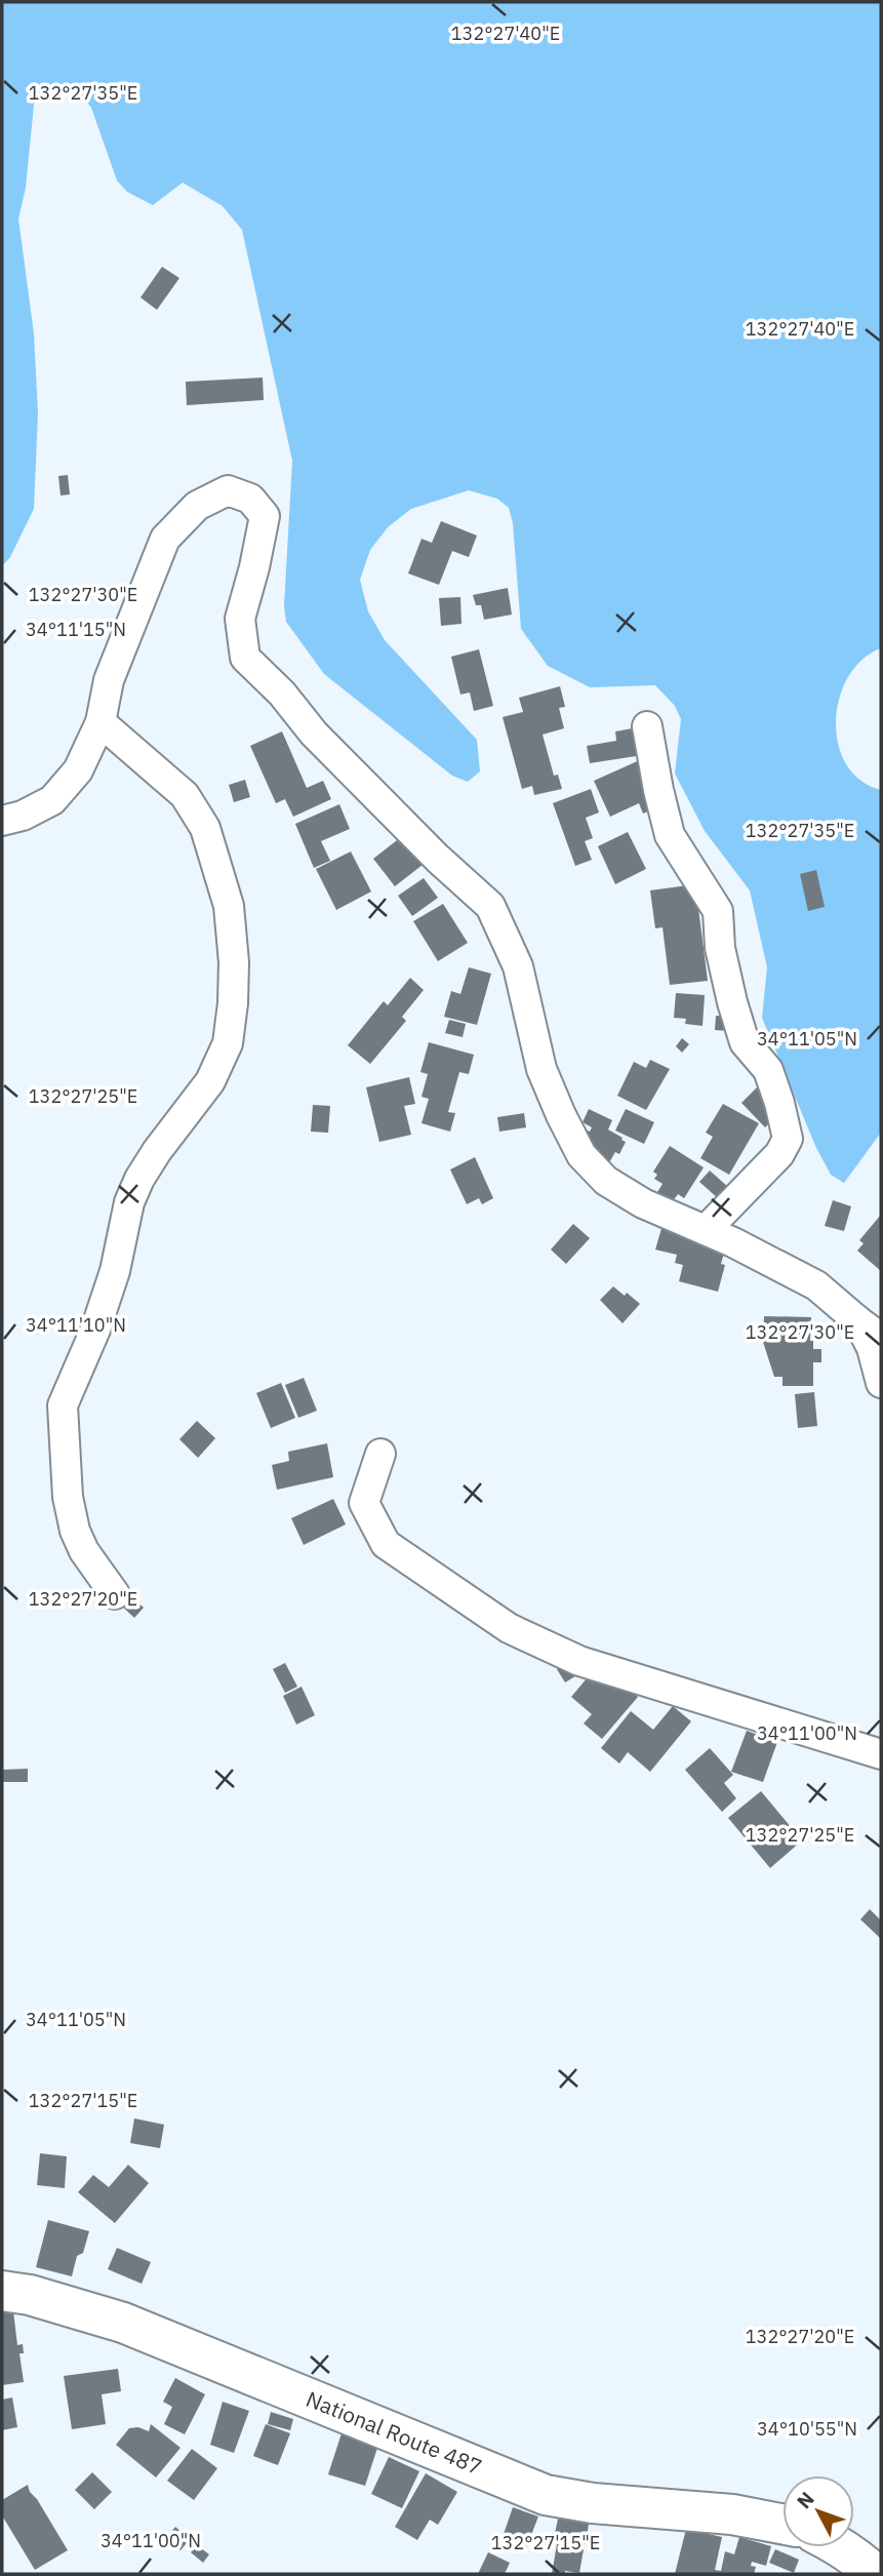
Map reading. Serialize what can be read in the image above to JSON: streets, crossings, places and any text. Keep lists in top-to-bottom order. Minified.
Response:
{"streets":{"highway":["National Route 487"]},"north":"top left","coordinates":["132°27'40\"E","132°27'35\"E","132°27'30\"E","34°11'15\"N","34°11'05\"N","132°27'25\"E","34°11'10\"N","132°27'20\"E","34°11'00\"N","132°27'15\"E","34°10'55\"N"]}
